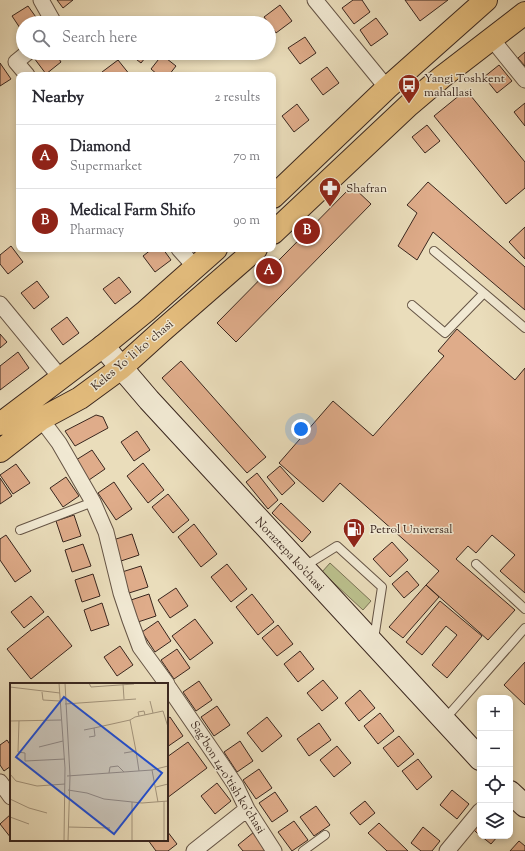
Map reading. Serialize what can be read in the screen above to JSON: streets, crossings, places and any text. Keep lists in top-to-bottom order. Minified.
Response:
{"streets":{"main road":["Keles Yoʻli koʻchasi","Noraztepa ko'chasi"],"street":["Sag'bon 14-o'tish ko'chasi"]},"crossings":[["Keles Yoʻli koʻchasi","Noraztepa ko'chasi"],["Keles Yoʻli koʻchasi","Sag'bon 14-o'tish ko'chasi"]],"places":{"bus stop":["Yangi Toshkent mahallasi"],"pharmacy":["Shafran"],"fuel station":["Petrol Universal"]},"page":{"search":"Search here","heading":["Nearby","2 results"],"list":[{"mark":"A","name":"Diamond","note":"Supermarket","value":"70 m"},{"mark":"B","name":"Medical Farm Shifo","note":"Pharmacy","value":"90 m"}],"pins":["B","A"],"map_buttons":["+","−"]}}
